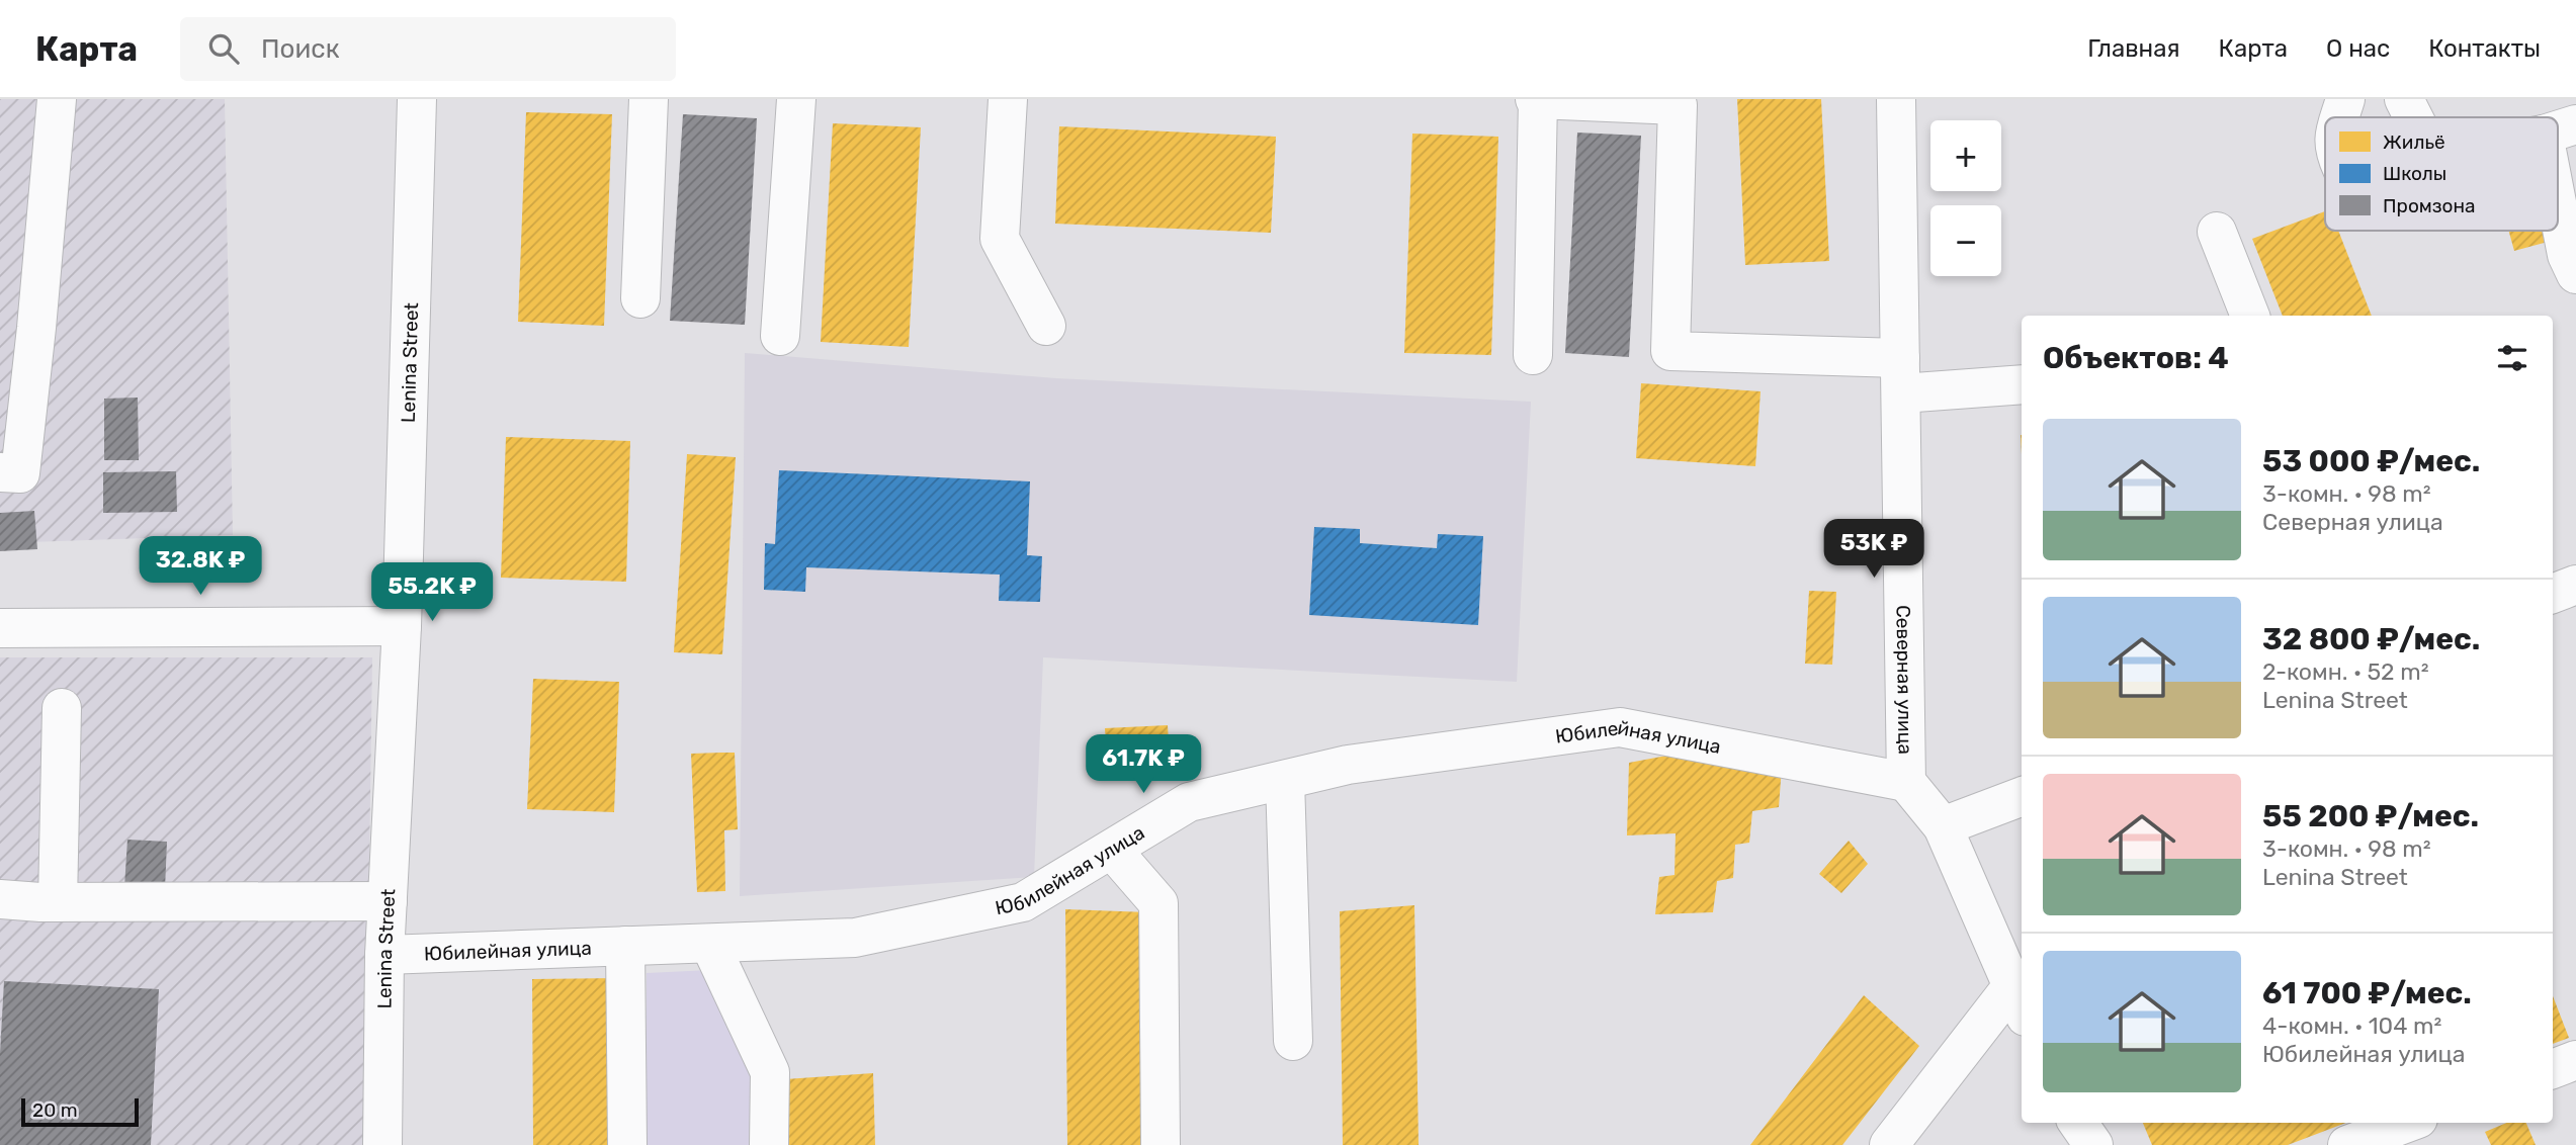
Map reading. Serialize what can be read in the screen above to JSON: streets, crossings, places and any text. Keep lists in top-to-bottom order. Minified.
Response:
{"streets":{"street":["Lenina Street","Северная улица","Юбилейная улица"]},"crossings":[["Lenina Street","Юбилейная улица"],["Северная улица","Юбилейная улица"]],"legend":["Жильё","Школы","Промзона"],"scale_bar":"20 m","page":{"header":"Карта","search":"Поиск","nav":["Главная","Карта","О нас","Контакты"],"map_buttons":["+","−"],"heading":"Объектов: 4","list":[{"name":"53 000 ₽/мес.","note":"3-комн. · 98 m² · Северная улица"},{"name":"32 800 ₽/мес.","note":"2-комн. · 52 m² · Lenina Street"},{"name":"55 200 ₽/мес.","note":"3-комн. · 98 m² · Lenina Street"},{"name":"61 700 ₽/мес.","note":"4-комн. · 104 m² · Юбилейная улица"}],"price":["53K ₽","32.8K ₽","55.2K ₽","61.7K ₽"],"scale":"20 m"}}
